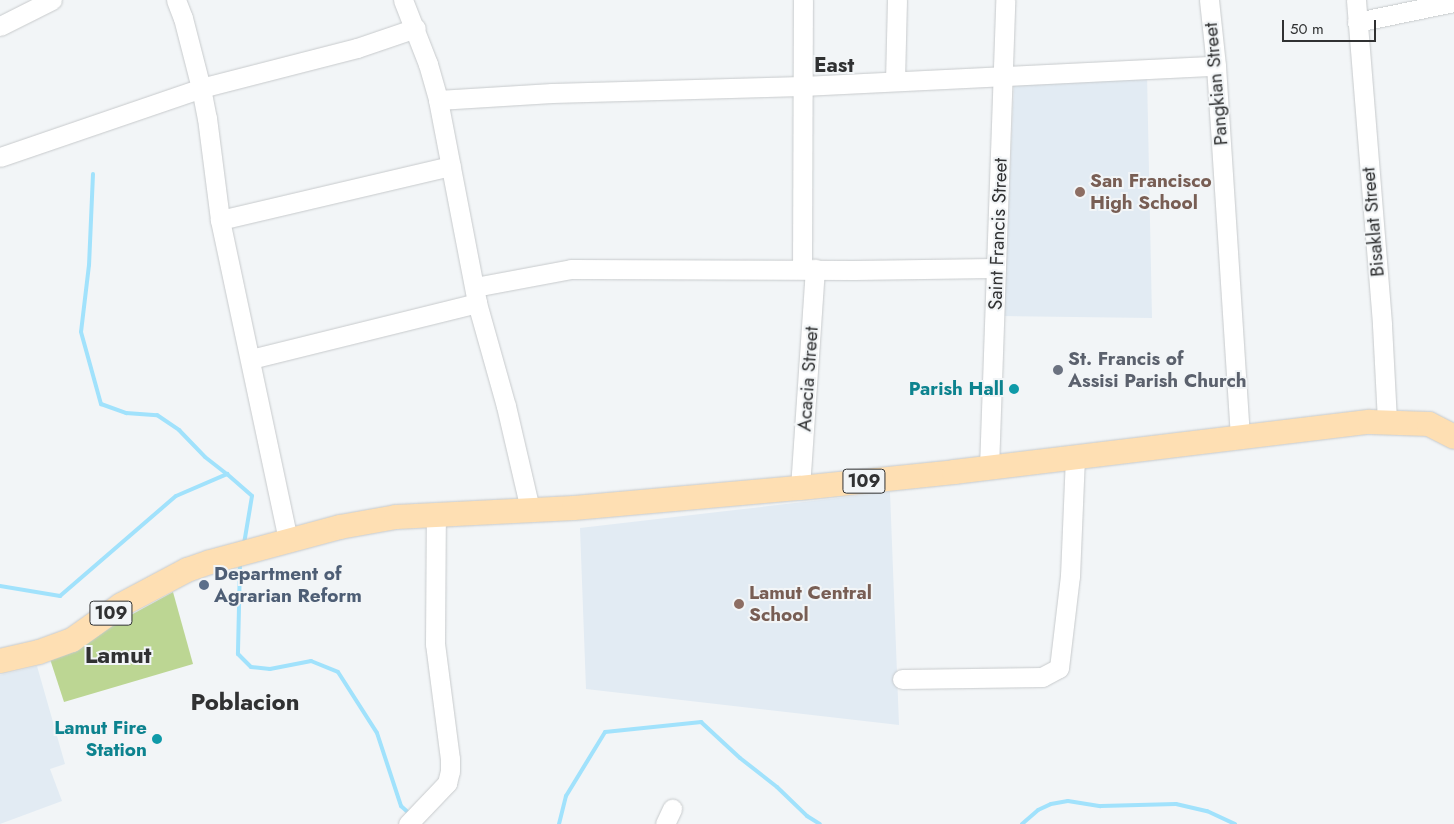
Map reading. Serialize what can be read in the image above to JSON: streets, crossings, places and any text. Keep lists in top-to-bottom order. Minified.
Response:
{"streets":{"main road":["109"],"street":["Pangkian Street","Bisaklat Street","Saint Francis Street","Acacia Street"]},"crossings":[["Pangkian Street","109"],["Bisaklat Street","109"],["Saint Francis Street","109"],["Acacia Street","109"]],"districts":["East","Lamut","Poblacion"],"places":["San Francisco High School","St. Francis of Assisi Parish Church","Parish Hall","Department of Agrarian Reform","Lamut Central School","Lamut Fire Station"],"scale_bar":"50 m"}
